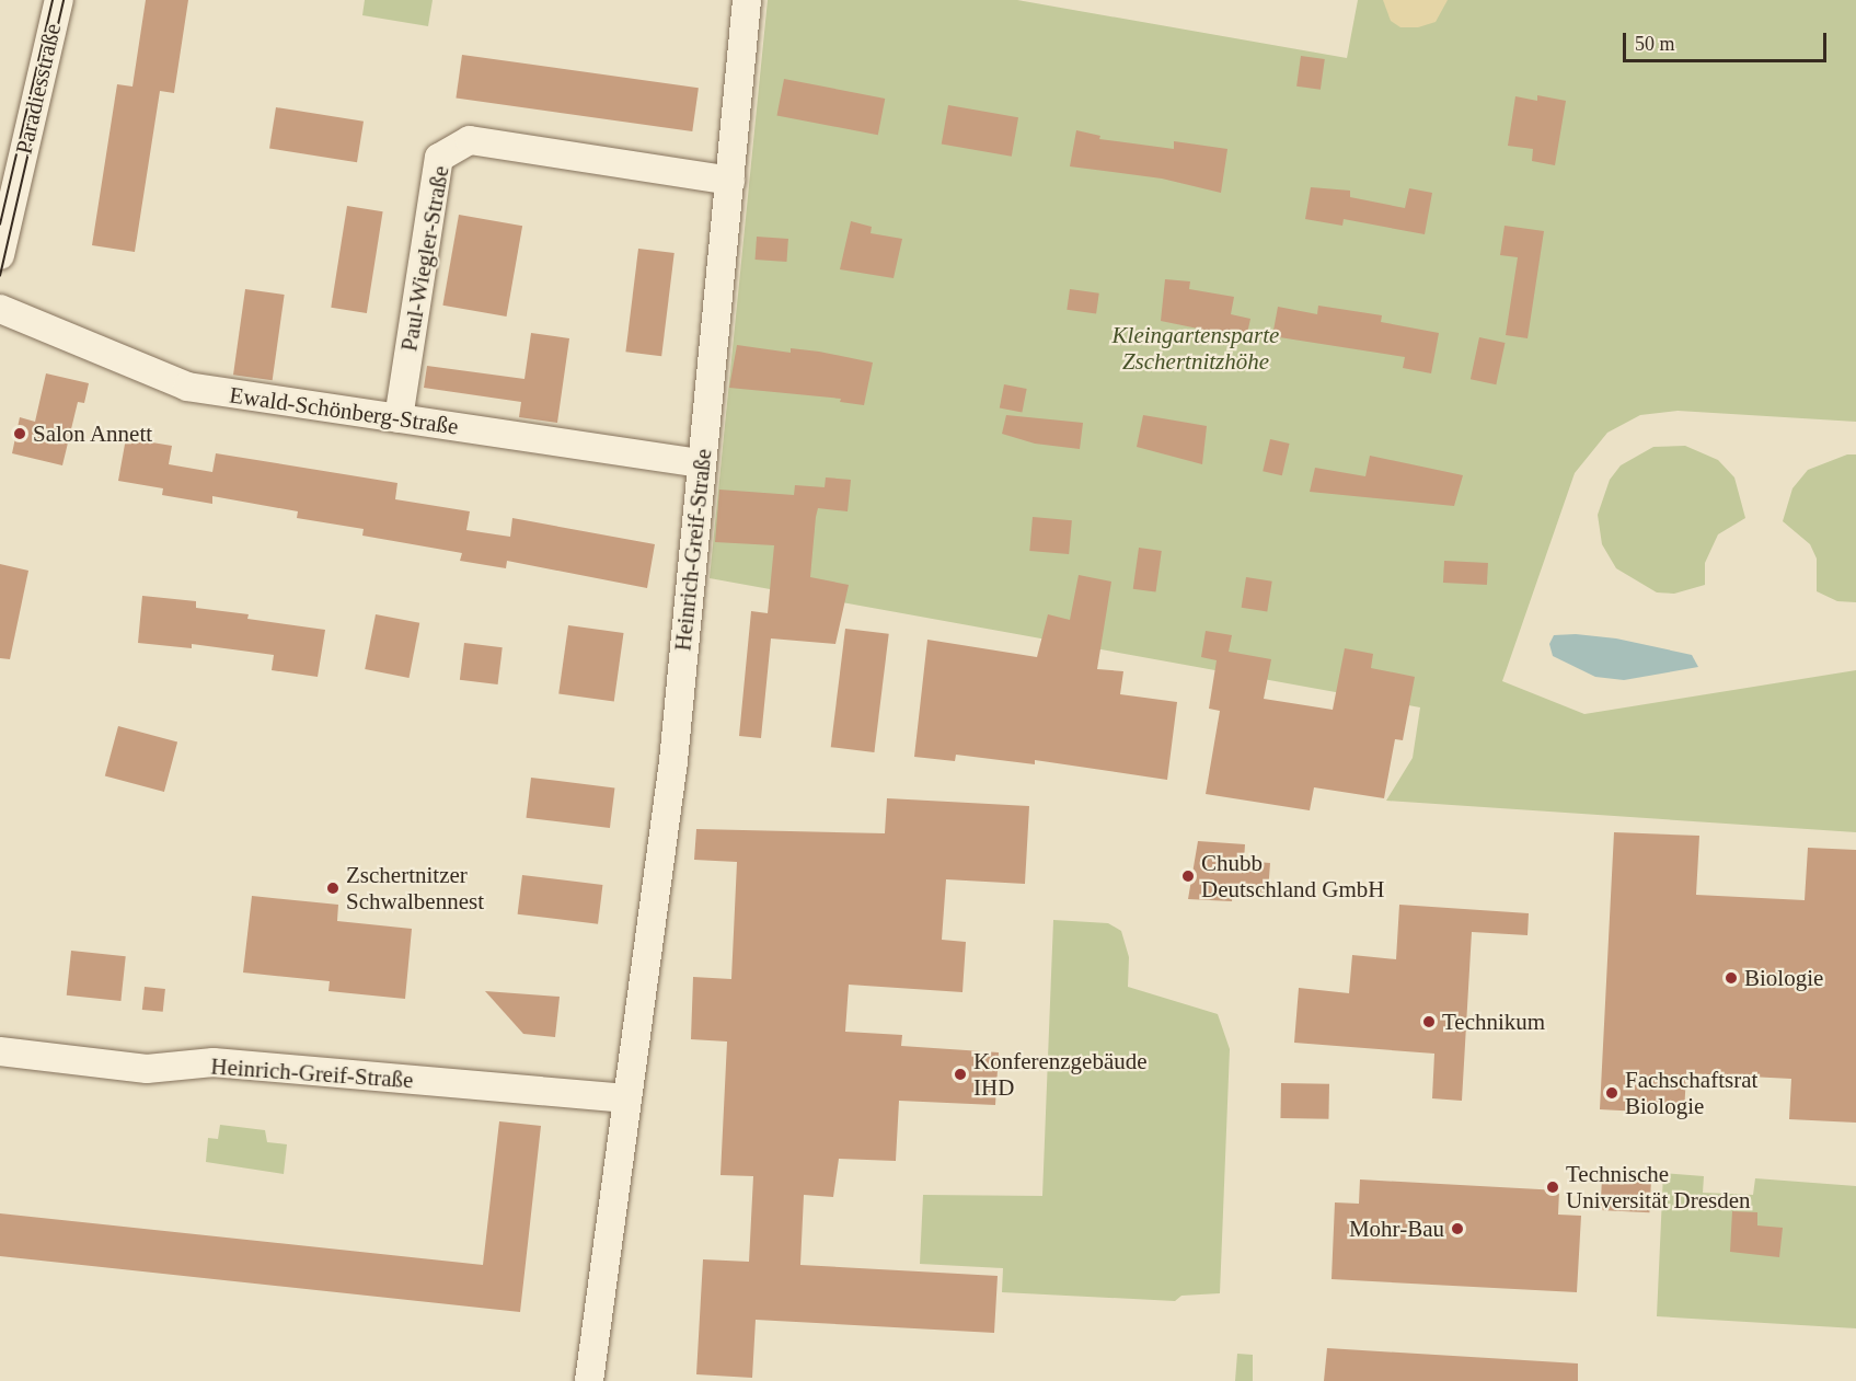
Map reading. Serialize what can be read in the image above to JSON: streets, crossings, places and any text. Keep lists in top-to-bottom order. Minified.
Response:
{"streets":{"street":["Paradiesstraße","Paul-Wiegler-Straße","Ewald-Schönberg-Straße","Heinrich-Greif-Straße"]},"crossings":[["Paul-Wiegler-Straße","Ewald-Schönberg-Straße"],["Paul-Wiegler-Straße","Heinrich-Greif-Straße"],["Ewald-Schönberg-Straße","Heinrich-Greif-Straße"]],"parks":["Kleingartensparte Zschertnitzhöhe"],"places":["Salon Annett","Chubb Deutschland GmbH","Zschertnitzer Schwalbennest","Biologie","Technikum","Konferenzgebäude IHD","Fachschaftsrat Biologie","Technische Universität Dresden","Mohr-Bau"],"scale_bar":"50 m"}
